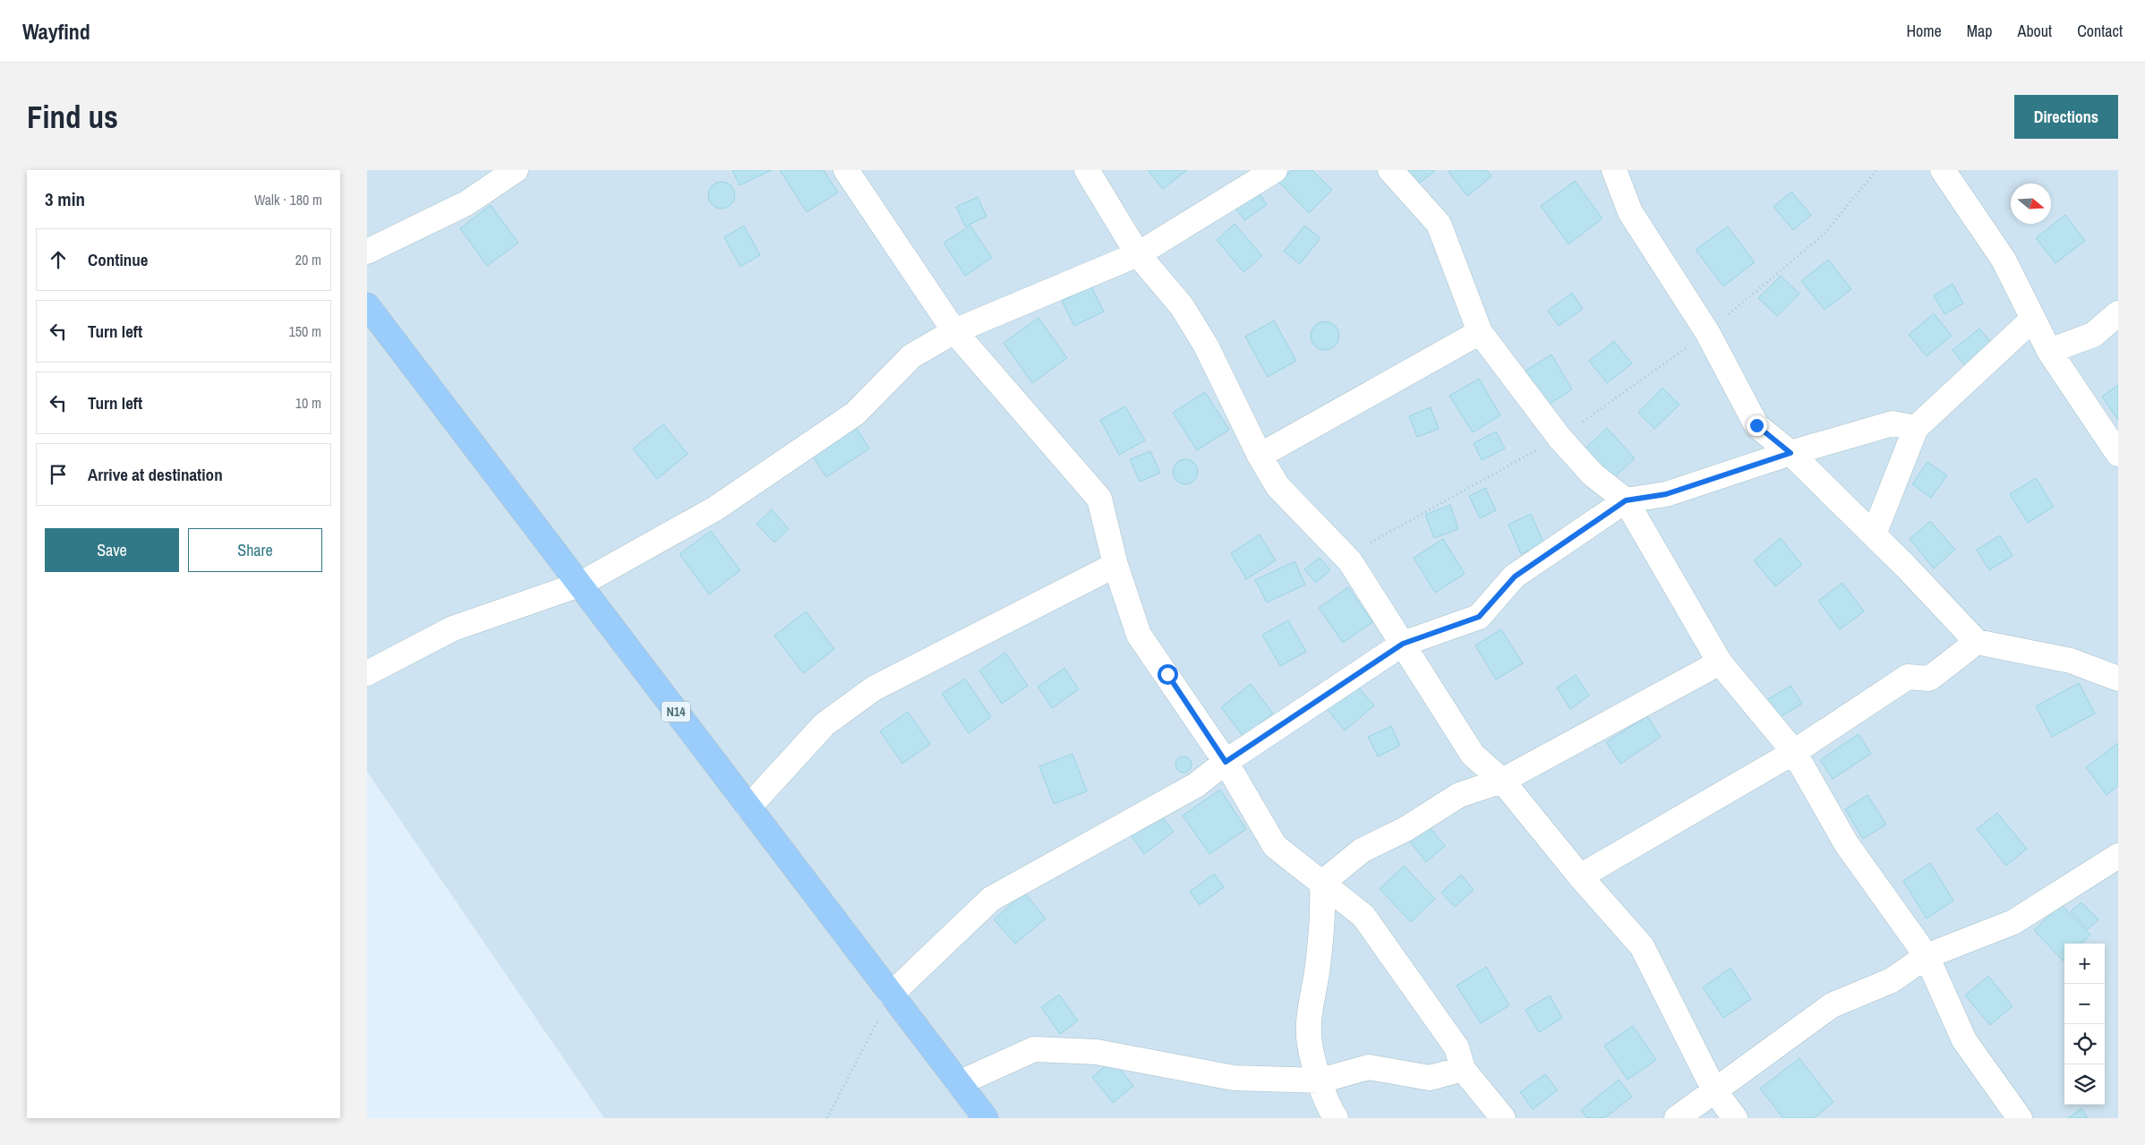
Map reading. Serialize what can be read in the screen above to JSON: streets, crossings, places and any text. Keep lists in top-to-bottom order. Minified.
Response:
{"streets":{"main road":["N14"]},"north":"right","page":{"header":"Wayfind","nav":["Home","Map","About","Contact"],"buttons":["Directions",["Save","Share"]],"title":"Find us","heading":["3 min","Walk · 180 m"],"list":[["Continue","20 m"],["Turn left","150 m"],["Turn left","10 m"],"Arrive at destination"],"map_buttons":["+","−"]}}
